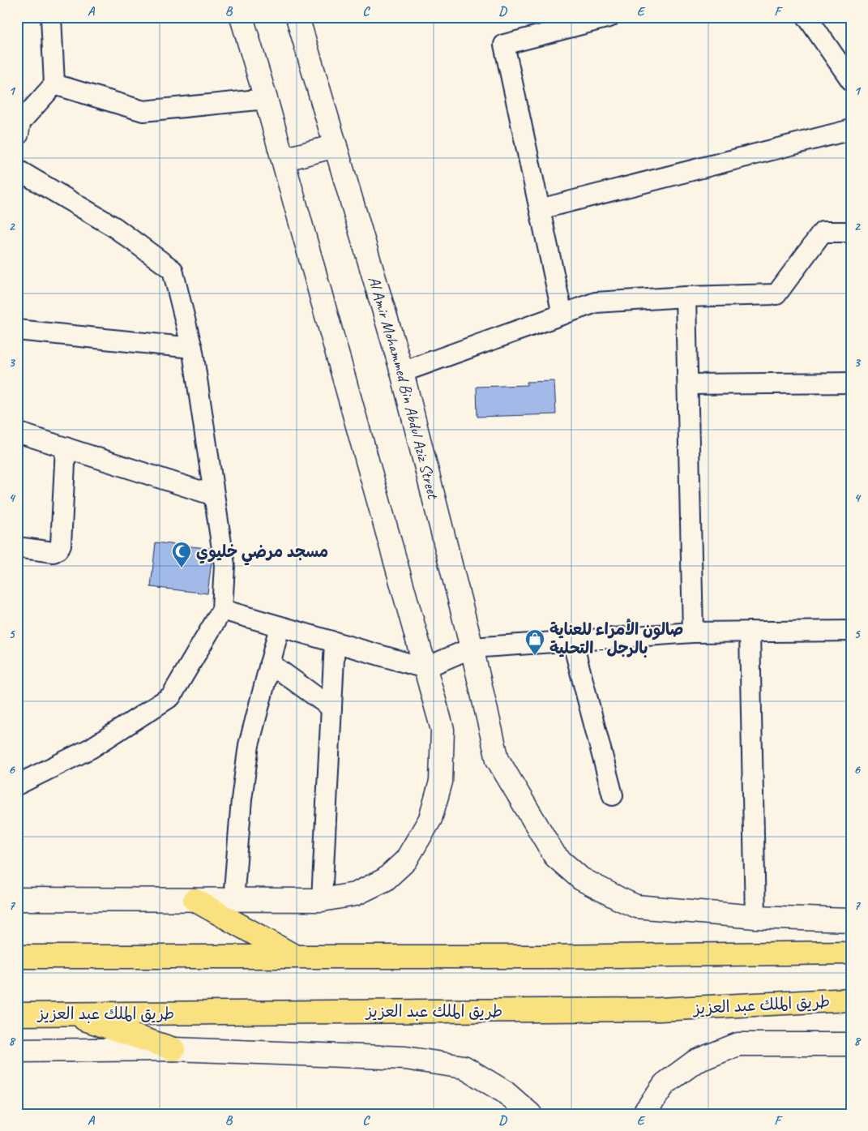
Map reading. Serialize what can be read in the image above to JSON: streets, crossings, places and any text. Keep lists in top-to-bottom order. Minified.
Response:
{"streets":{"main road":["طريق الملك عبد العزيز"],"street":["Al Amir Mohammed Bin Abdul Aziz Street"]},"places":{"mosque":["مسجد مرضي خليوي"],"shop":["صالون الأمراء للعناية بالرجل - التحلية"]},"grid":{"columns":["A","B","C","D","E","F"],"rows":["1","2","3","4","5","6","7","8"]}}
